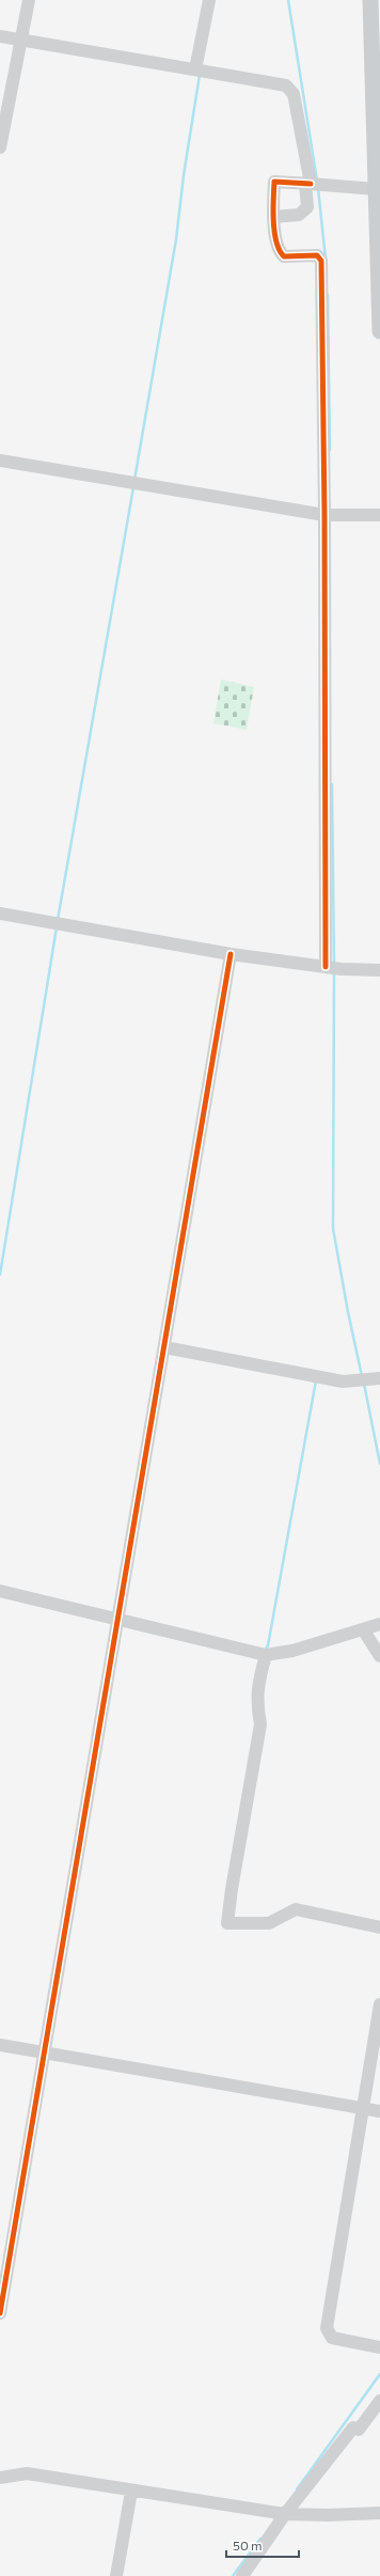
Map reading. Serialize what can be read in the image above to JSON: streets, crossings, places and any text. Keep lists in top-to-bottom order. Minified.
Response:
{"scale_bar":"50 m"}
